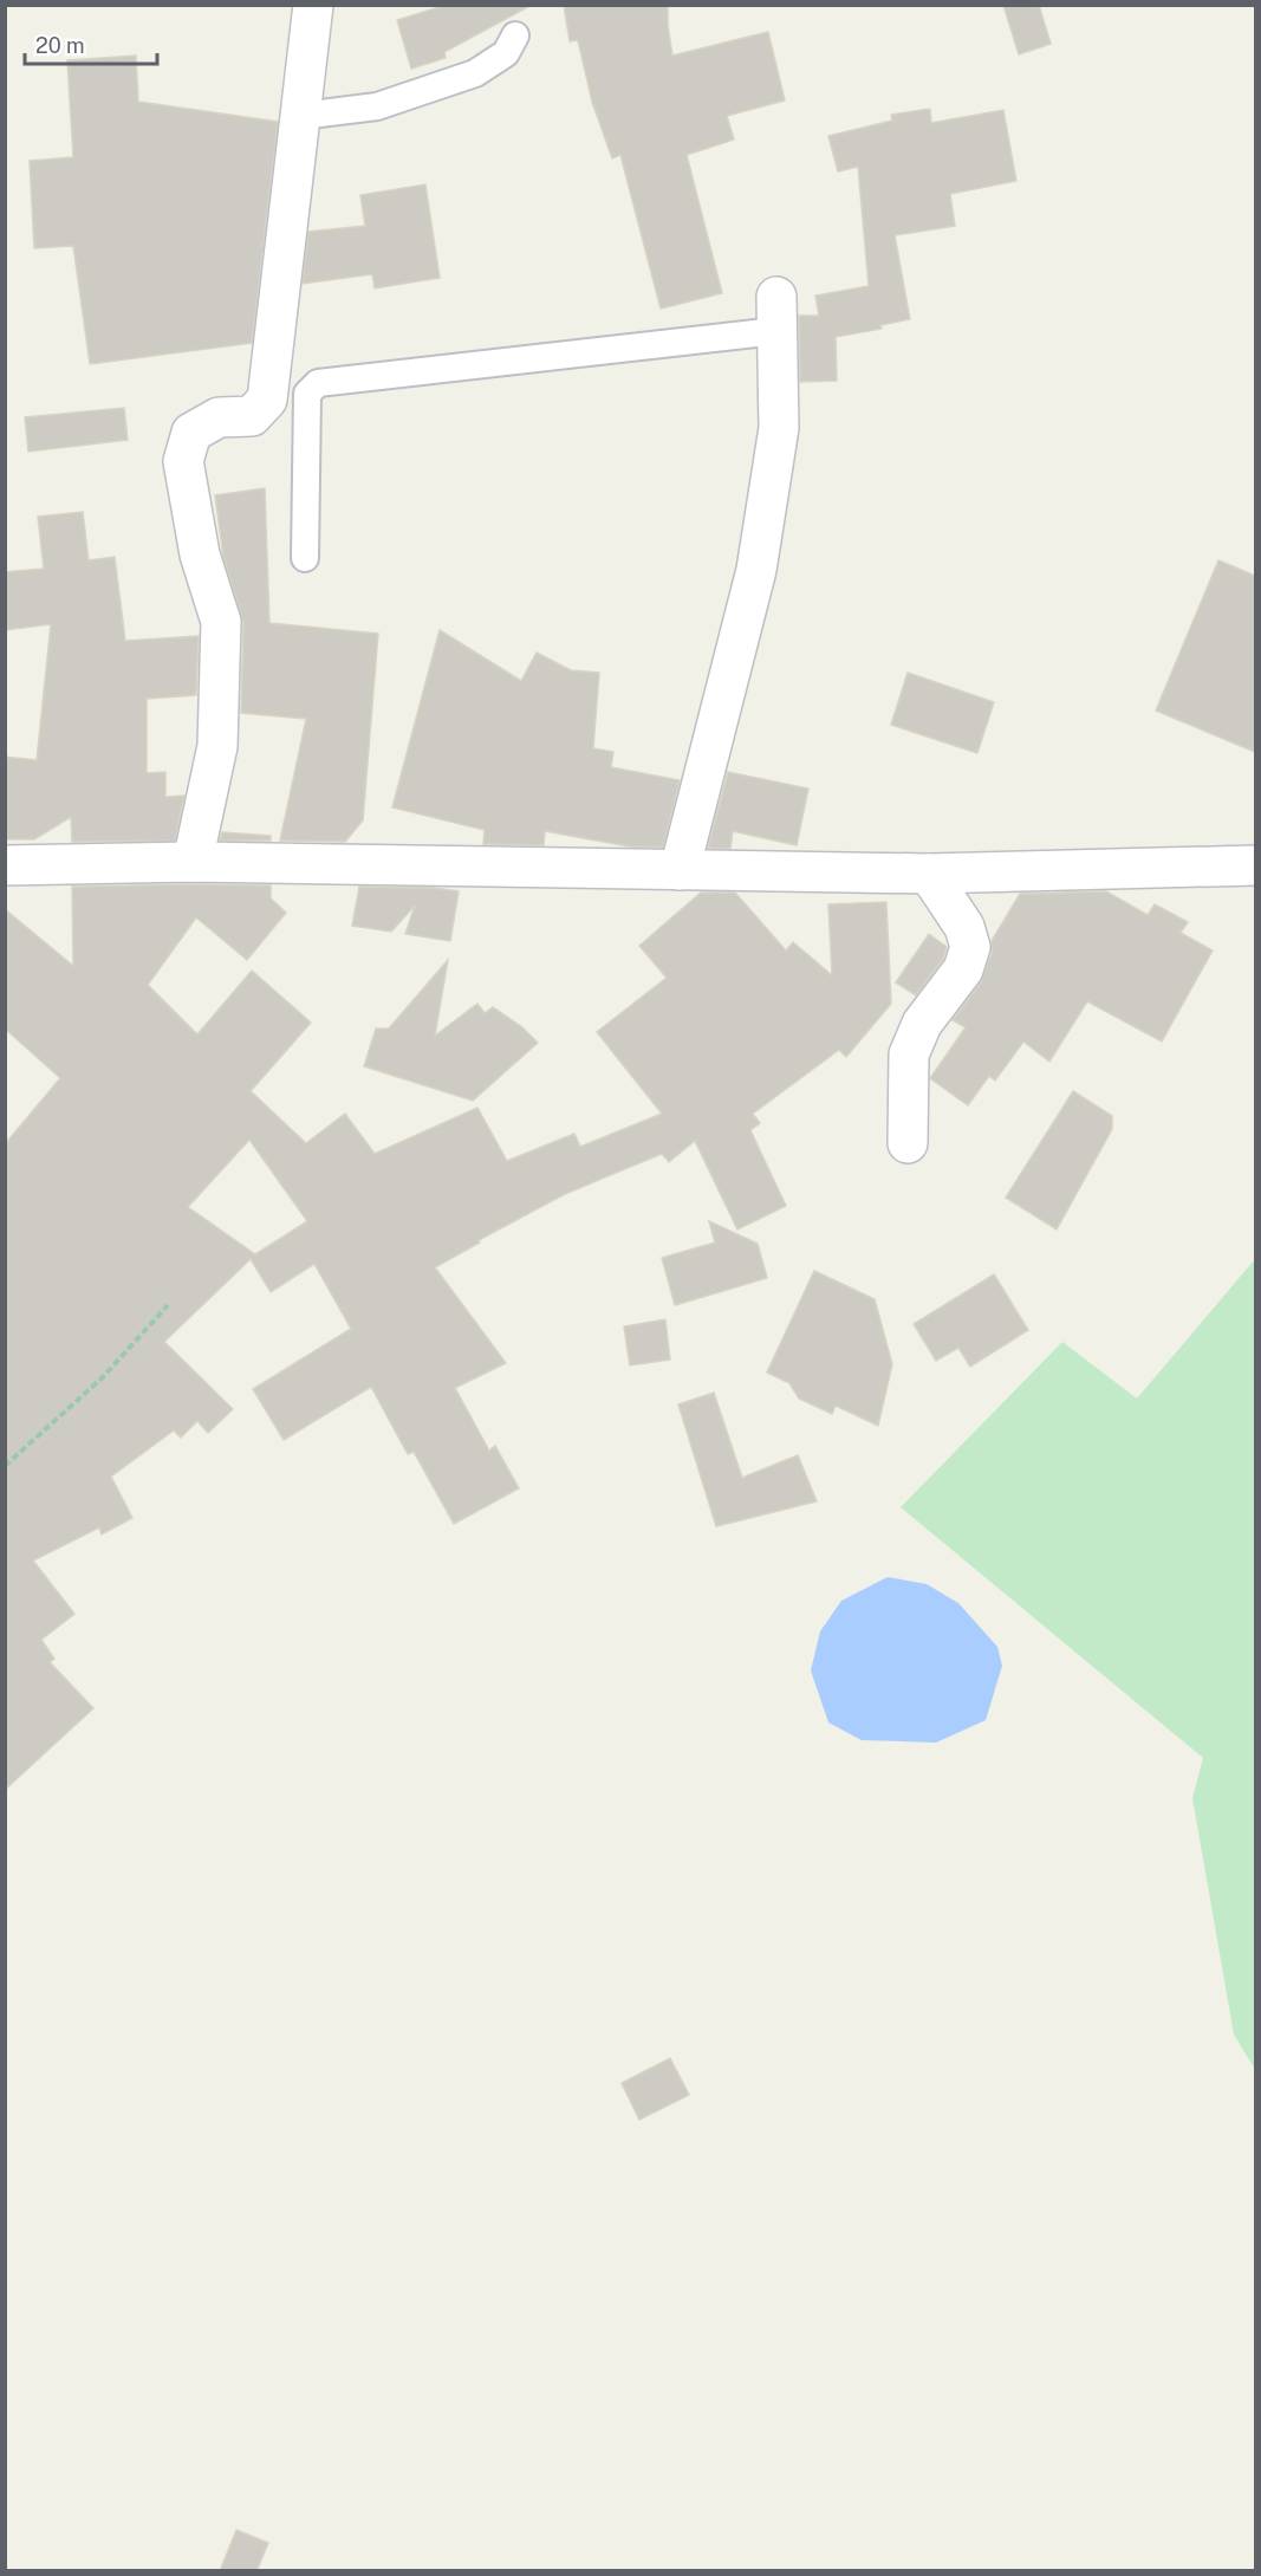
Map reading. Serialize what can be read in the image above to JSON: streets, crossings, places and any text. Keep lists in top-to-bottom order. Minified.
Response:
{"scale_bar":"20 m"}
